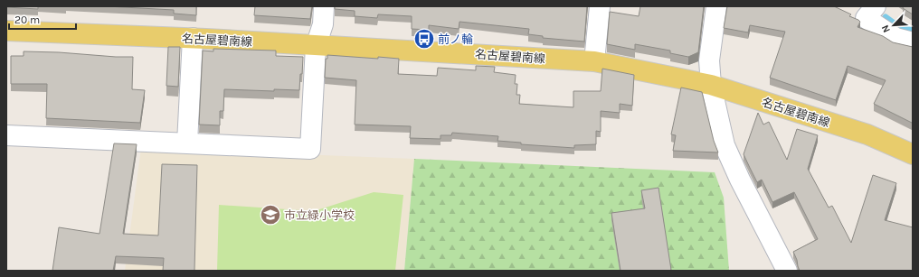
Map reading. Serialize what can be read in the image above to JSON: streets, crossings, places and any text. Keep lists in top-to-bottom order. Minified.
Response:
{"streets":{"main road":["名古屋碧南線"]},"places":{"bus stop":["前ノ輪"],"school or university":["市立緑小学校"]},"scale_bar":"20 m","north":"bottom left"}
